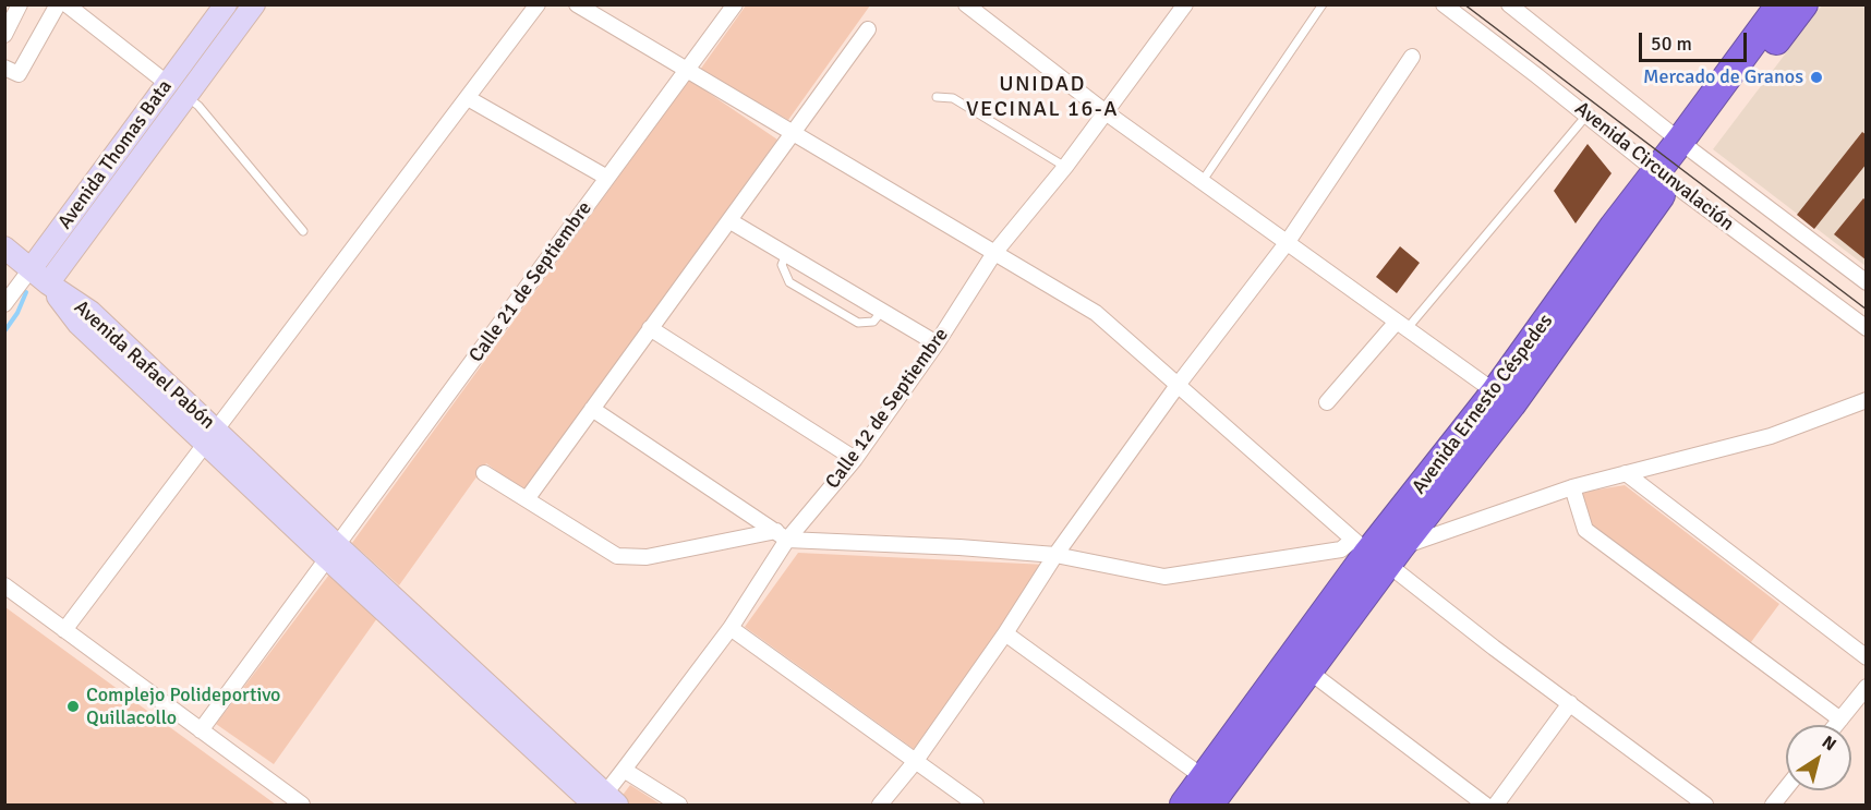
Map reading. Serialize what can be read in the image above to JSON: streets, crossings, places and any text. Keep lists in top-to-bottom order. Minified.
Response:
{"streets":{"highway":["Avenida Ernesto Céspedes"],"main road":["Avenida Thomas Bata","Avenida Rafael Pabón"],"street":["Avenida Circunvalación","Calle 21 de Septiembre","Calle 12 de Septiembre"]},"crossings":[["Avenida Thomas Bata","Avenida Rafael Pabón"],["Avenida Circunvalación","Avenida Ernesto Céspedes"],["Calle 21 de Septiembre","Avenida Rafael Pabón"],["Avenida Rafael Pabón","Calle 12 de Septiembre"]],"districts":["UNIDAD VECINAL 16-A"],"places":["Mercado de Granos","Complejo Polideportivo Quillacollo"],"scale_bar":"50 m","north":"top right"}
